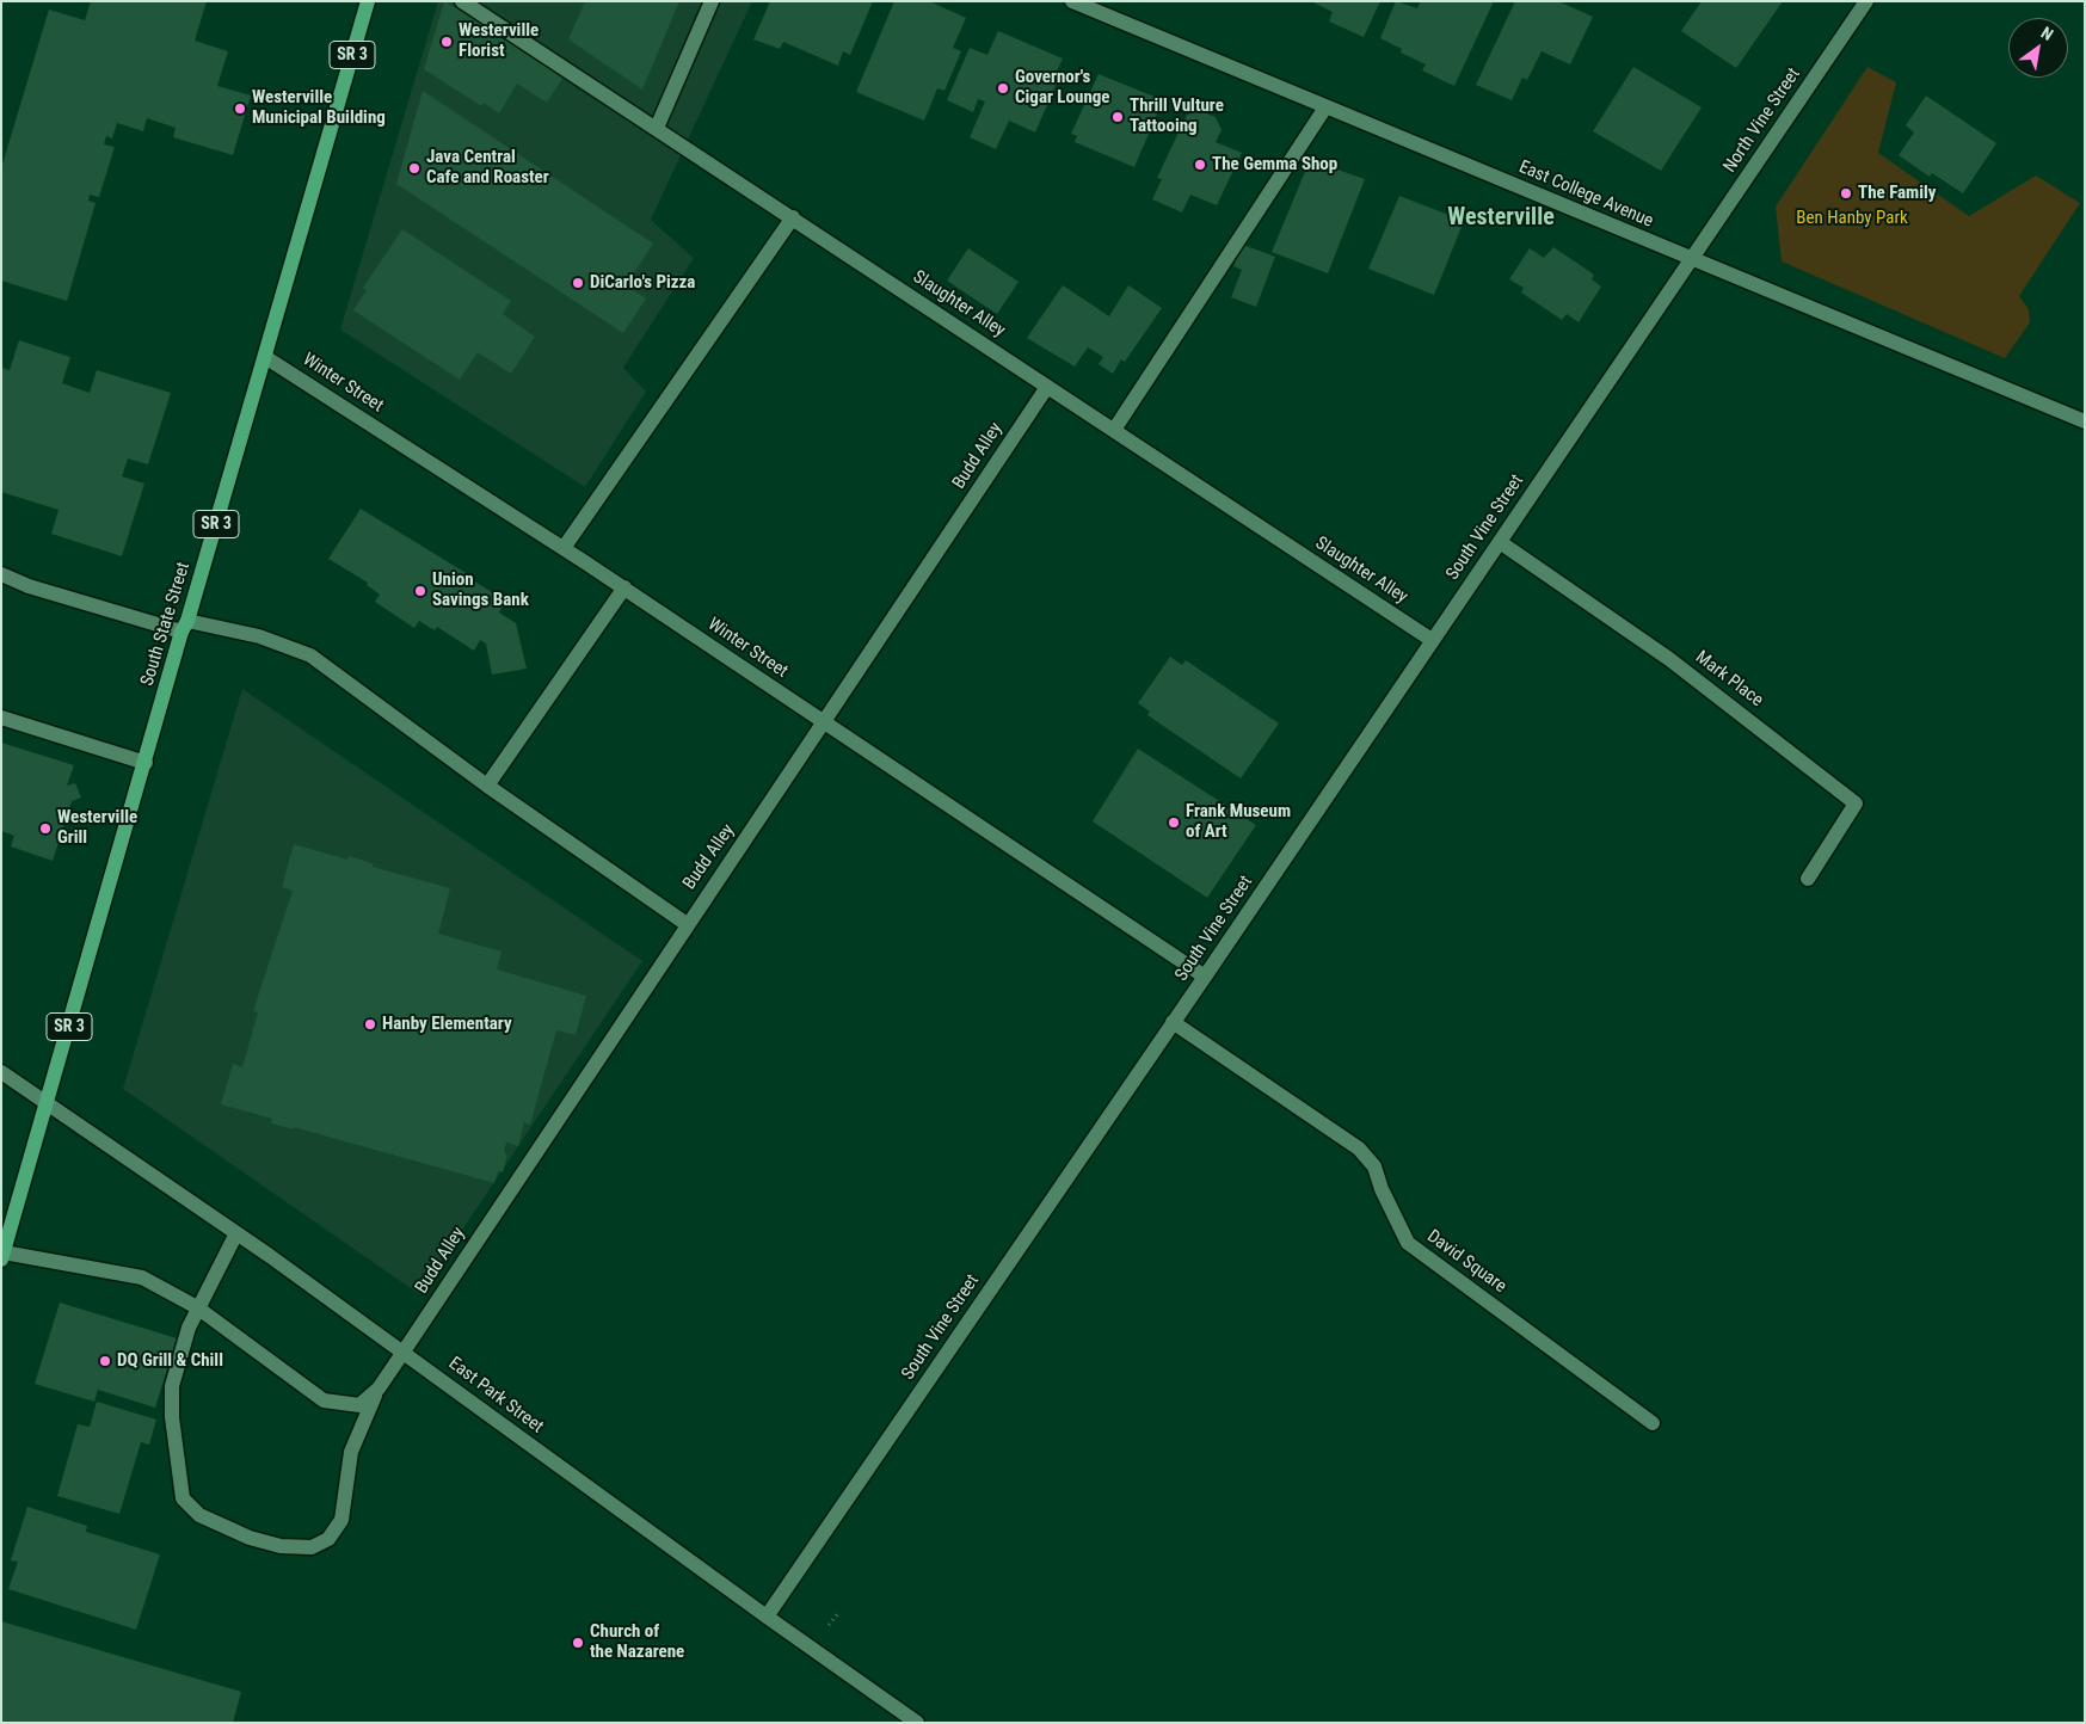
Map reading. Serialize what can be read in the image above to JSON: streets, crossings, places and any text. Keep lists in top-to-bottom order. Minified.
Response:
{"streets":{"main road":["SR 3","South State Street"],"street":["North Vine Street","East College Avenue","Slaughter Alley","Winter Street","Budd Alley","South Vine Street","Mark Place","David Square","East Park Street"]},"crossings":[["North Vine Street","East College Avenue"],["North Vine Street","South Vine Street"],["East College Avenue","South Vine Street"],["Slaughter Alley","Budd Alley"],["Slaughter Alley","South Vine Street"],["Winter Street","Budd Alley"],["Winter Street","South Vine Street"],["Winter Street","South State Street"],["Budd Alley","East Park Street"],["South Vine Street","Mark Place"],["South Vine Street","David Square"],["South Vine Street","East Park Street"],["South State Street","East Park Street"]],"districts":["Westerville"],"parks":["Ben Hanby Park"],"places":["Westerville Florist","Governor's Cigar Lounge","Westerville Municipal Building","Thrill Vulture Tattooing","The Gemma Shop","Java Central Cafe and Roaster","The Family","DiCarlo's Pizza","Union Savings Bank","Frank Museum of Art","Westerville Grill","Hanby Elementary","DQ Grill & Chill","Church of the Nazarene"],"north":"top right"}
